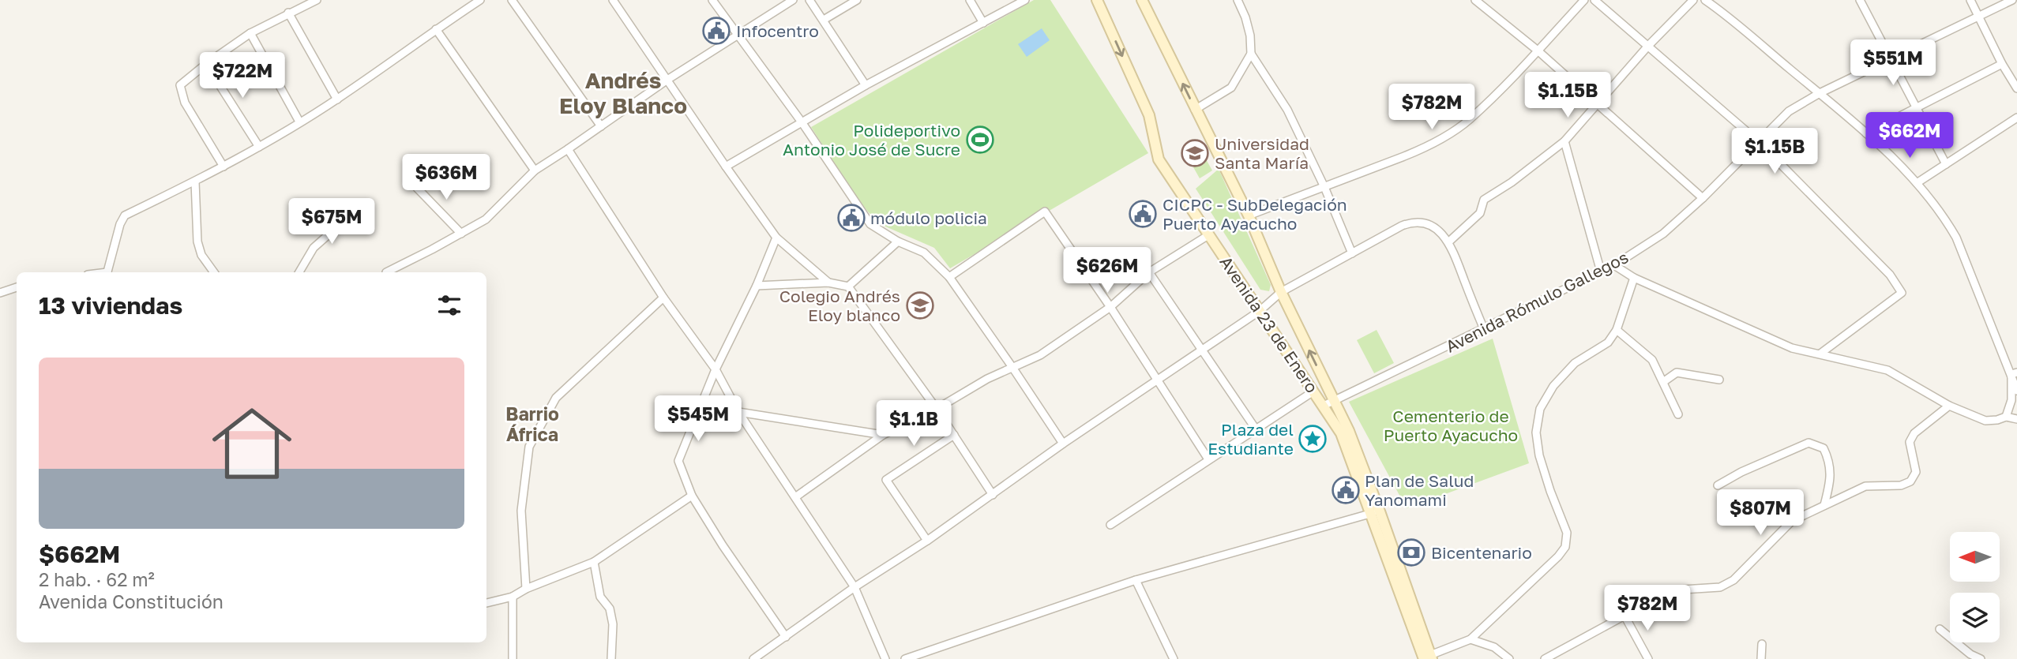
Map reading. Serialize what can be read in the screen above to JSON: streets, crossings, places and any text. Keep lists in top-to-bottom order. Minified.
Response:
{"streets":{"main road":["Avenida 23 de Enero"],"street":["Avenida Rómulo Gallegos"]},"crossings":[["Avenida Rómulo Gallegos","Avenida 23 de Enero"]],"districts":["Andrés Eloy Blanco","Barrio África"],"parks":["Cementerio de Puerto Ayacucho"],"places":{"public building":["Infocentro","CICPC - SubDelegación Puerto Ayacucho","módulo policia","Plan de Salud Yanomami"],"sports":["Polideportivo Antonio José de Sucre"],"school or university":["Universidad Santa María","Colegio Andrés Eloy blanco"],"place":["Plaza del Estudiante"],"bank":["Bicentenario"]},"north":"left","page":{"price":["$551M","$722M","$1.15B","$782M","$662M","$1.15B","$636M","$675M","$626M","$545M","$1.1B","$807M","$782M"],"heading":"13 viviendas","list":[{"name":"$662M","note":"2 hab. · 62 m² · Avenida Constitución"}]}}
